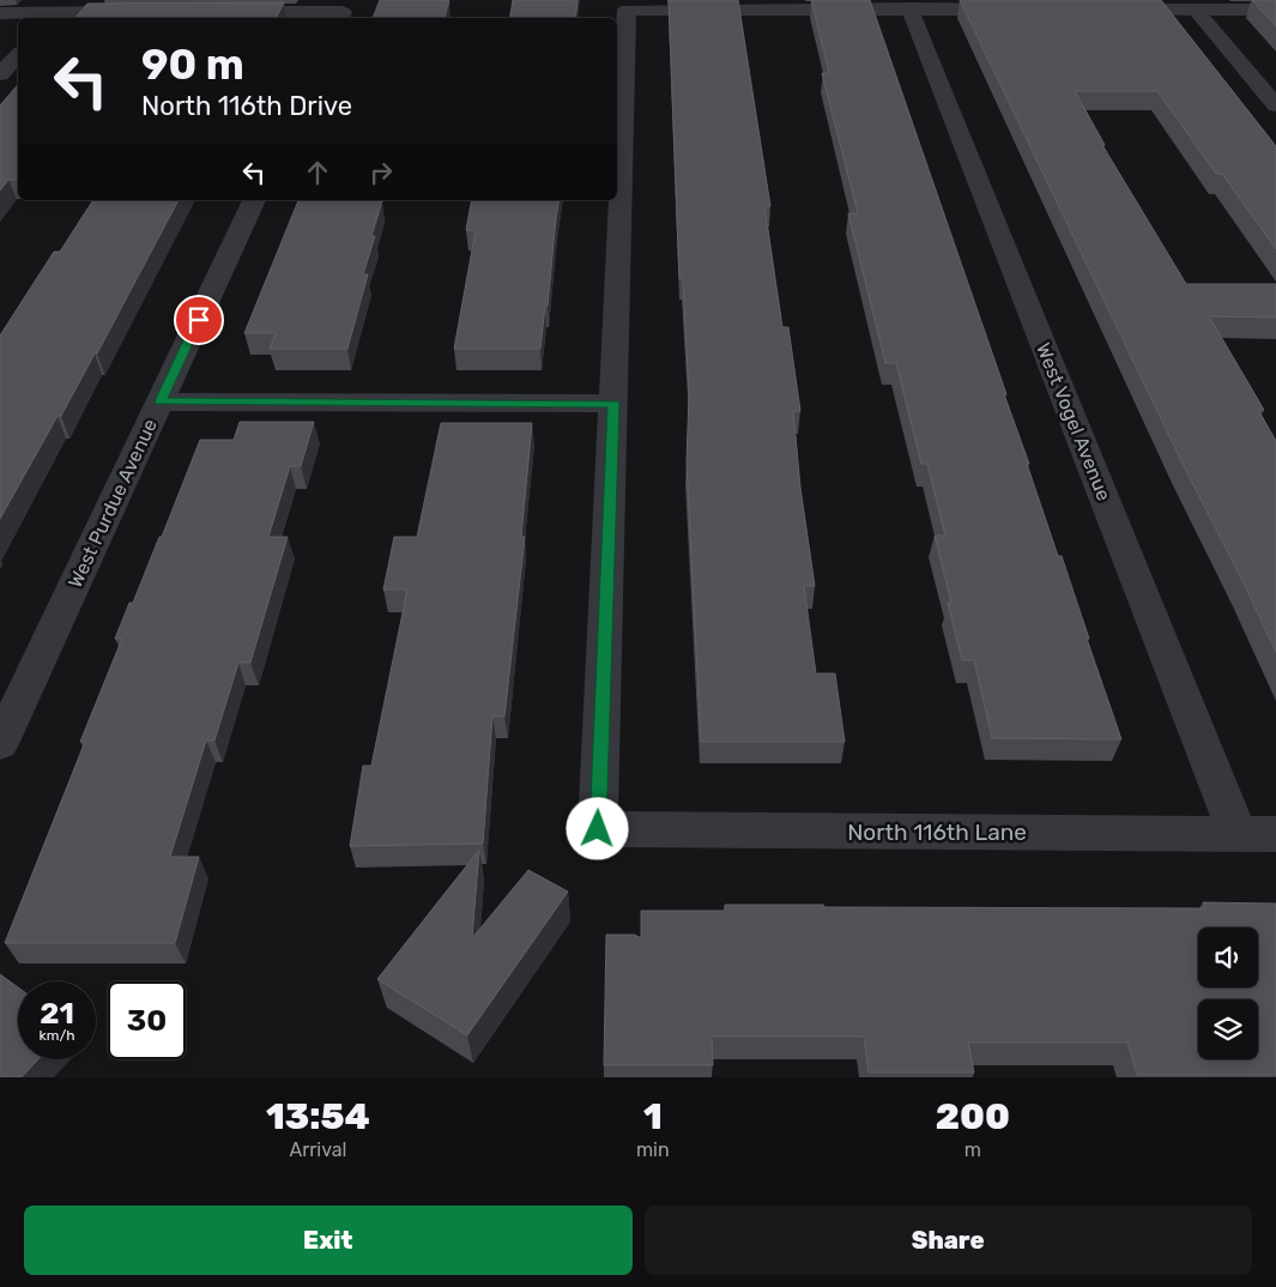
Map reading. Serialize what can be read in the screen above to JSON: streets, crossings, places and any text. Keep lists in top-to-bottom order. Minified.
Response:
{"streets":{"street":["West Vogel Avenue","West Purdue Avenue","North 116th Lane"]},"crossings":[["West Vogel Avenue","North 116th Lane"]],"page":{"turn":["90 m","North 116th Drive"],"speed":"21 km/h","limit":"30","eta":["13:54","Arrival","1","min","200","m"],"buttons":["Exit","Share"]}}
